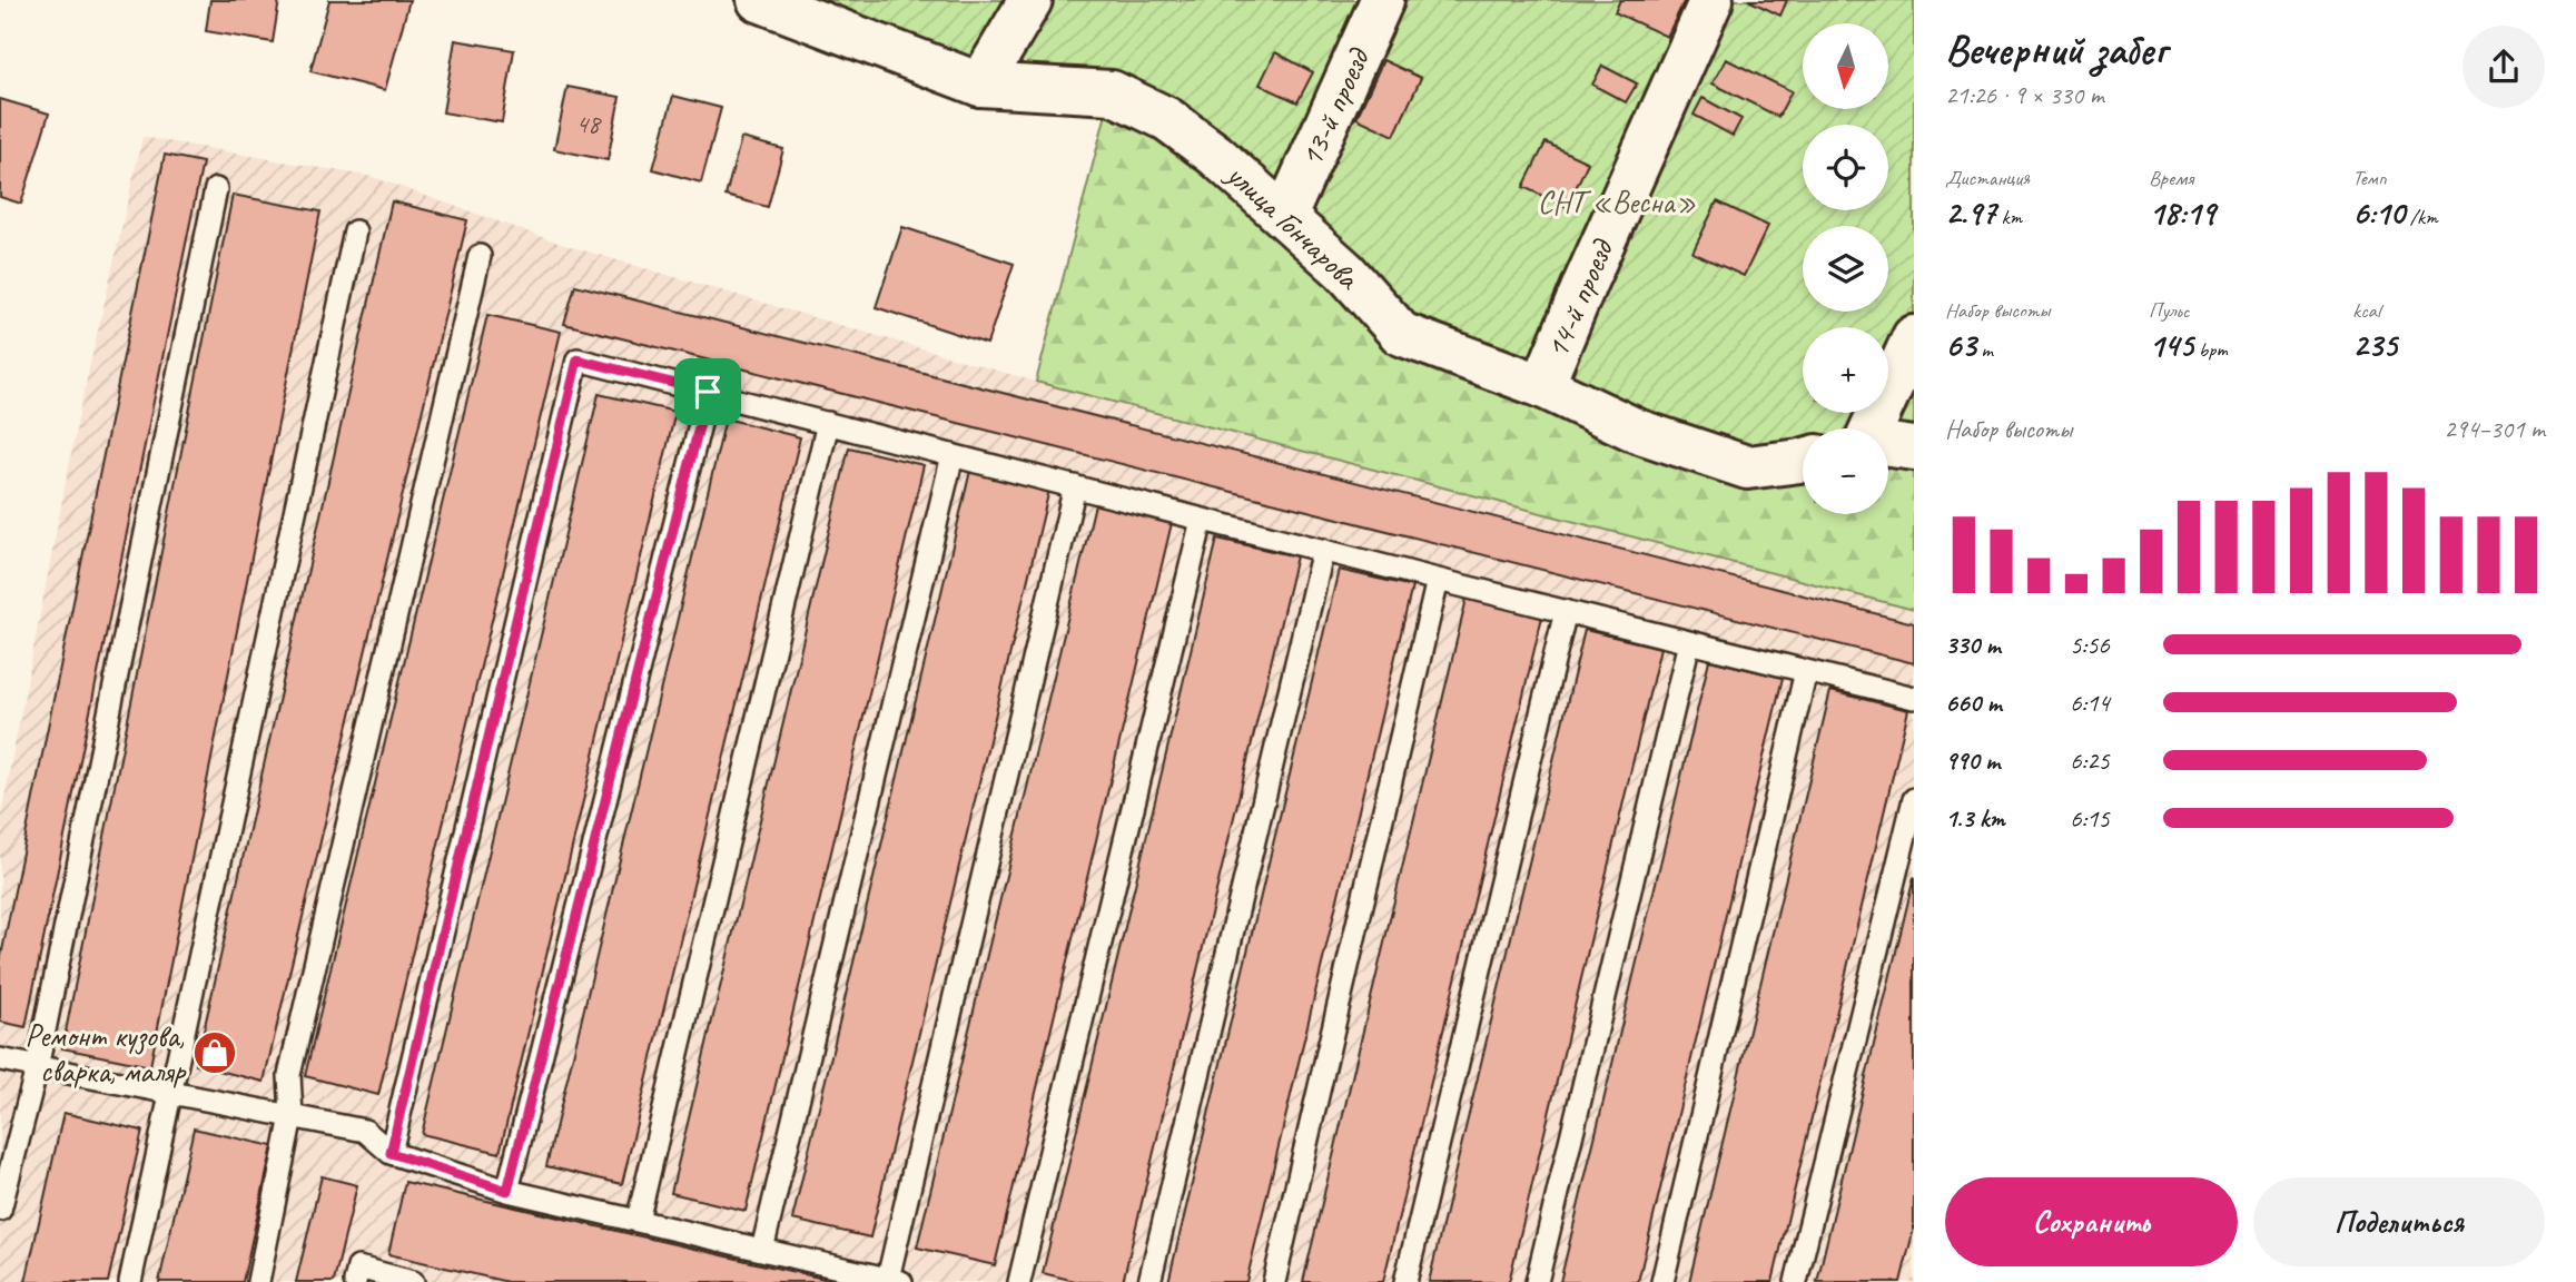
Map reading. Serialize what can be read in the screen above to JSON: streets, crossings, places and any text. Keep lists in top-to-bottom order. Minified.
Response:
{"streets":{"street":["13-й проезд","улица Гончарова","14-й проезд"]},"crossings":[["13-й проезд","улица Гончарова"],["улица Гончарова","14-й проезд"]],"parks":["СНТ «Весна»"],"places":{"shop":["Ремонт кузова, сварка, маляр"]},"house_numbers":["48"],"north":"bottom","page":{"heading":["Вечерний забег","21:26 · 9 × 330 m"],"map_buttons":["+","−"],"stats":[["Дистанция","2.97 km"],["Время","18:19"],["Темп","6:10 /km"],["Набор высоты","63 m"],["Пульс","145 bpm"],["kcal","235"]],"chart":["Набор высоты","294–301 m"],"list":[{"name":"330 m","note":"5:56"},{"name":"660 m","note":"6:14"},{"name":"990 m","note":"6:25"},{"name":"1.3 km","note":"6:15"}],"buttons":["Сохранить","Поделиться"]}}
